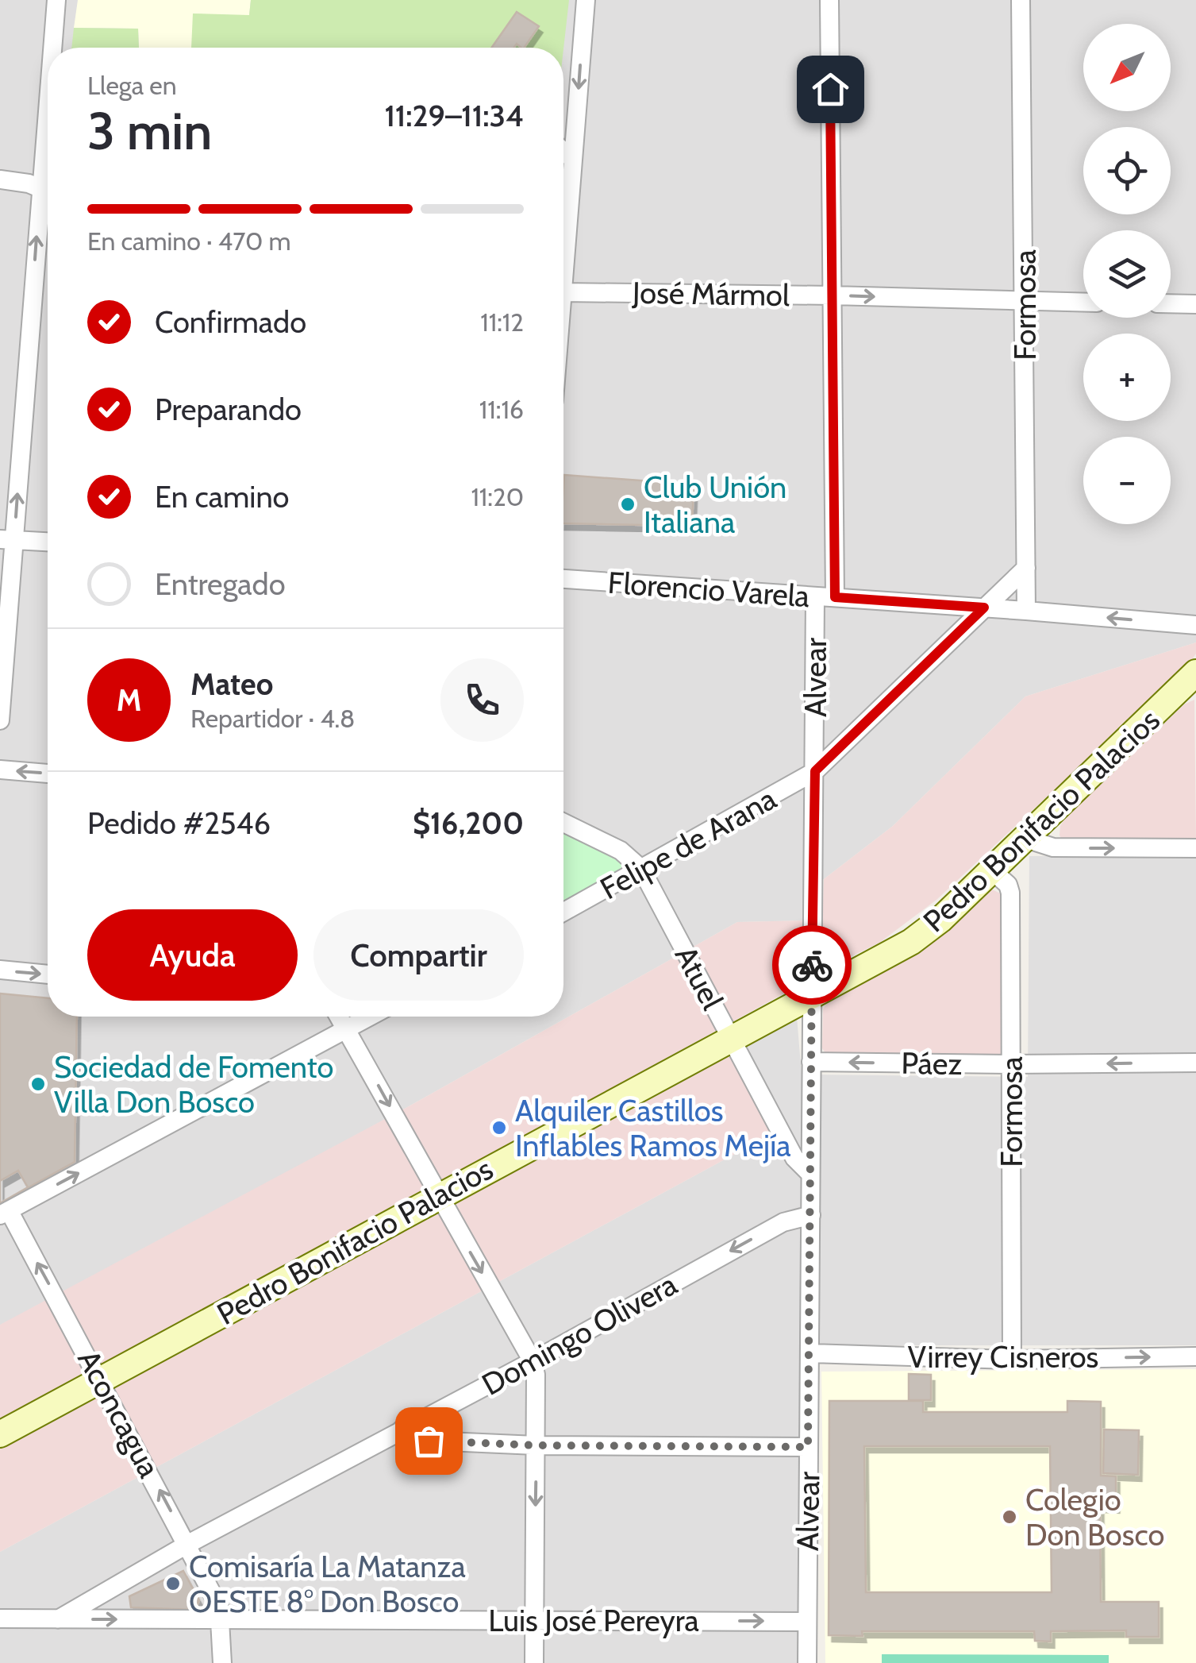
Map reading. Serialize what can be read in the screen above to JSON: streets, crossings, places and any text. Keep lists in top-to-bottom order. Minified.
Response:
{"streets":{"street":["José Mármol","Formosa","Florencio Varela","Alvear","Pedro Bonifacio Palacios","Felipe de Arana","Atuel","Páez","Domingo Olivera","Virrey Cisneros","Aconcagua","Luis José Pereyra"]},"crossings":[["José Mármol","Formosa"],["José Mármol","Alvear"],["Formosa","Florencio Varela"],["Formosa","Pedro Bonifacio Palacios"],["Formosa","Felipe de Arana"],["Formosa","Páez"],["Formosa","Virrey Cisneros"],["Florencio Varela","Alvear"],["Florencio Varela","Felipe de Arana"],["Alvear","Pedro Bonifacio Palacios"],["Alvear","Felipe de Arana"],["Alvear","Atuel"],["Alvear","Páez"],["Alvear","Domingo Olivera"],["Alvear","Virrey Cisneros"],["Alvear","Luis José Pereyra"],["Pedro Bonifacio Palacios","Atuel"],["Pedro Bonifacio Palacios","Aconcagua"],["Felipe de Arana","Atuel"],["Domingo Olivera","Aconcagua"],["Domingo Olivera","Luis José Pereyra"],["Aconcagua","Luis José Pereyra"]],"one_way":["José Mármol","Páez","Domingo Olivera","Virrey Cisneros","Aconcagua","Luis José Pereyra"],"places":["Club Unión Italiana","Sociedad de Fomento Villa Don Bosco","Alquiler Castillos Inflables Ramos Mejía","Colegio Don Bosco","Comisaría La Matanza OESTE 8° Don Bosco"],"north":"bottom left","page":{"map_buttons":["+","−"],"heading":["3 min","Llega en","11:29–11:34"],"panel":["Mateo","Repartidor · 4.8","Pedido #2546","$16,200"],"bar":"En camino · 470 m","list":[["Confirmado","11:12"],["Preparando","11:16"],["En camino","11:20"],"Entregado"],"round":"M","buttons":["Ayuda","Compartir"]}}
